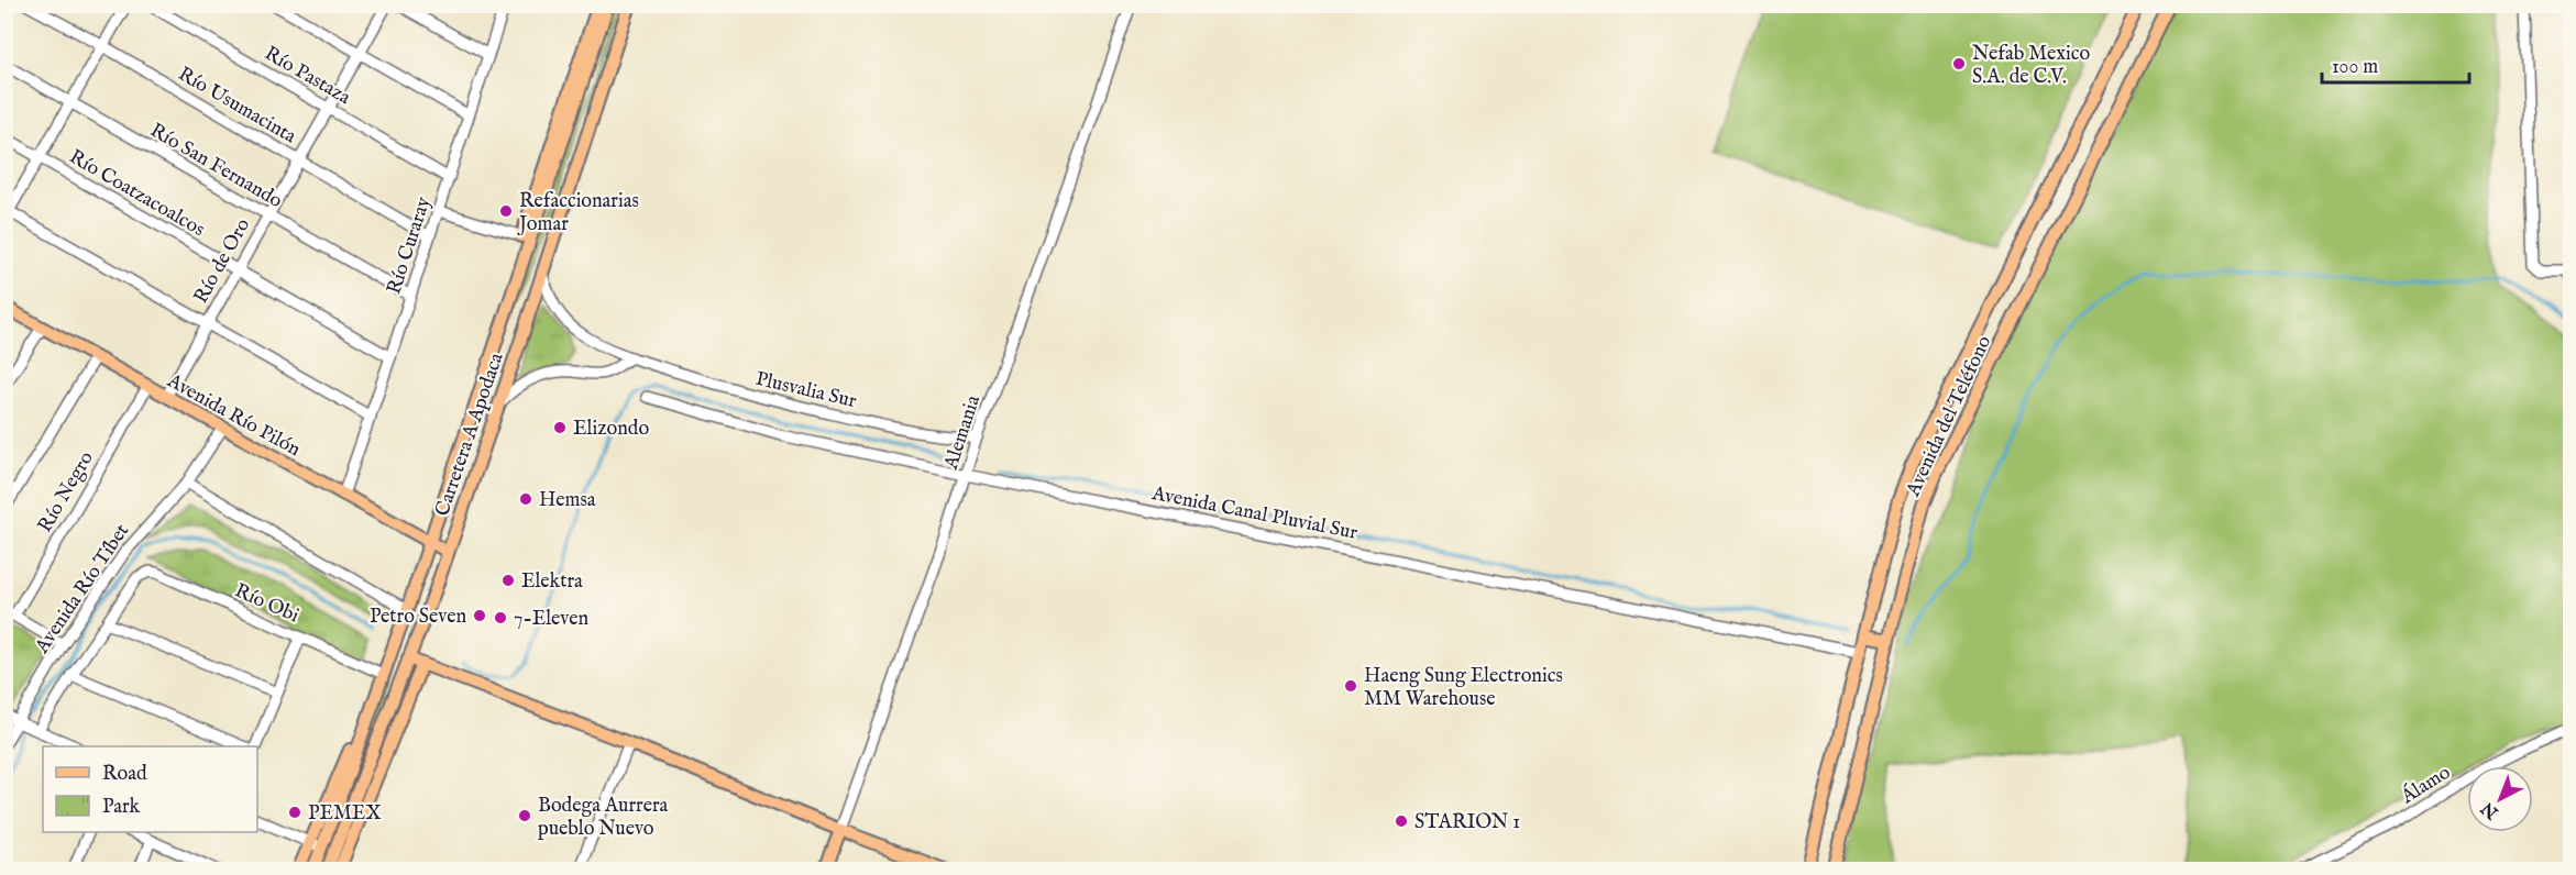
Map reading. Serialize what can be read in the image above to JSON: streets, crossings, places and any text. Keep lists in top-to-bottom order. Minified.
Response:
{"streets":{"main road":["Avenida Río Pilón","Avenida del Teléfono","Alemania","Carretera A Apodaca"],"street":["Río Pastaza","Río Usumacinta","Río San Fernando","Río Coatzacoalcos","Río Curaray","Río de Oro","Plusvalia Sur","Río Negro","Avenida Canal Pluvial Sur","Avenida Río Tíbet","Río Obi","Álamo"]},"crossings":[["Río Pastaza","Río Curaray"],["Río Pastaza","Río de Oro"],["Río Usumacinta","Río Curaray"],["Río Usumacinta","Río de Oro"],["Río San Fernando","Río Curaray"],["Río San Fernando","Río de Oro"],["Río Coatzacoalcos","Río Curaray"],["Río Coatzacoalcos","Río de Oro"],["Río Curaray","Avenida Río Pilón"],["Río de Oro","Avenida Río Pilón"],["Plusvalia Sur","Alemania"],["Plusvalia Sur","Carretera A Apodaca"],["Avenida Río Pilón","Carretera A Apodaca"],["Avenida Río Pilón","Río Negro"],["Avenida Río Pilón","Avenida Río Tíbet"],["Avenida del Teléfono","Avenida Canal Pluvial Sur"],["Alemania","Avenida Canal Pluvial Sur"],["Carretera A Apodaca","Río Obi"]],"places":["Nefab Mexico S.A. de C.V.","Refaccionarias Jomar","Elizondo","Hemsa","Elektra","Petro Seven","7-Eleven","Haeng Sung Electronics MM Warehouse","PEMEX","Bodega Aurrera pueblo Nuevo","STARION 1"],"legend":["Road","Park"],"scale_bar":"100 m","north":"bottom left"}
